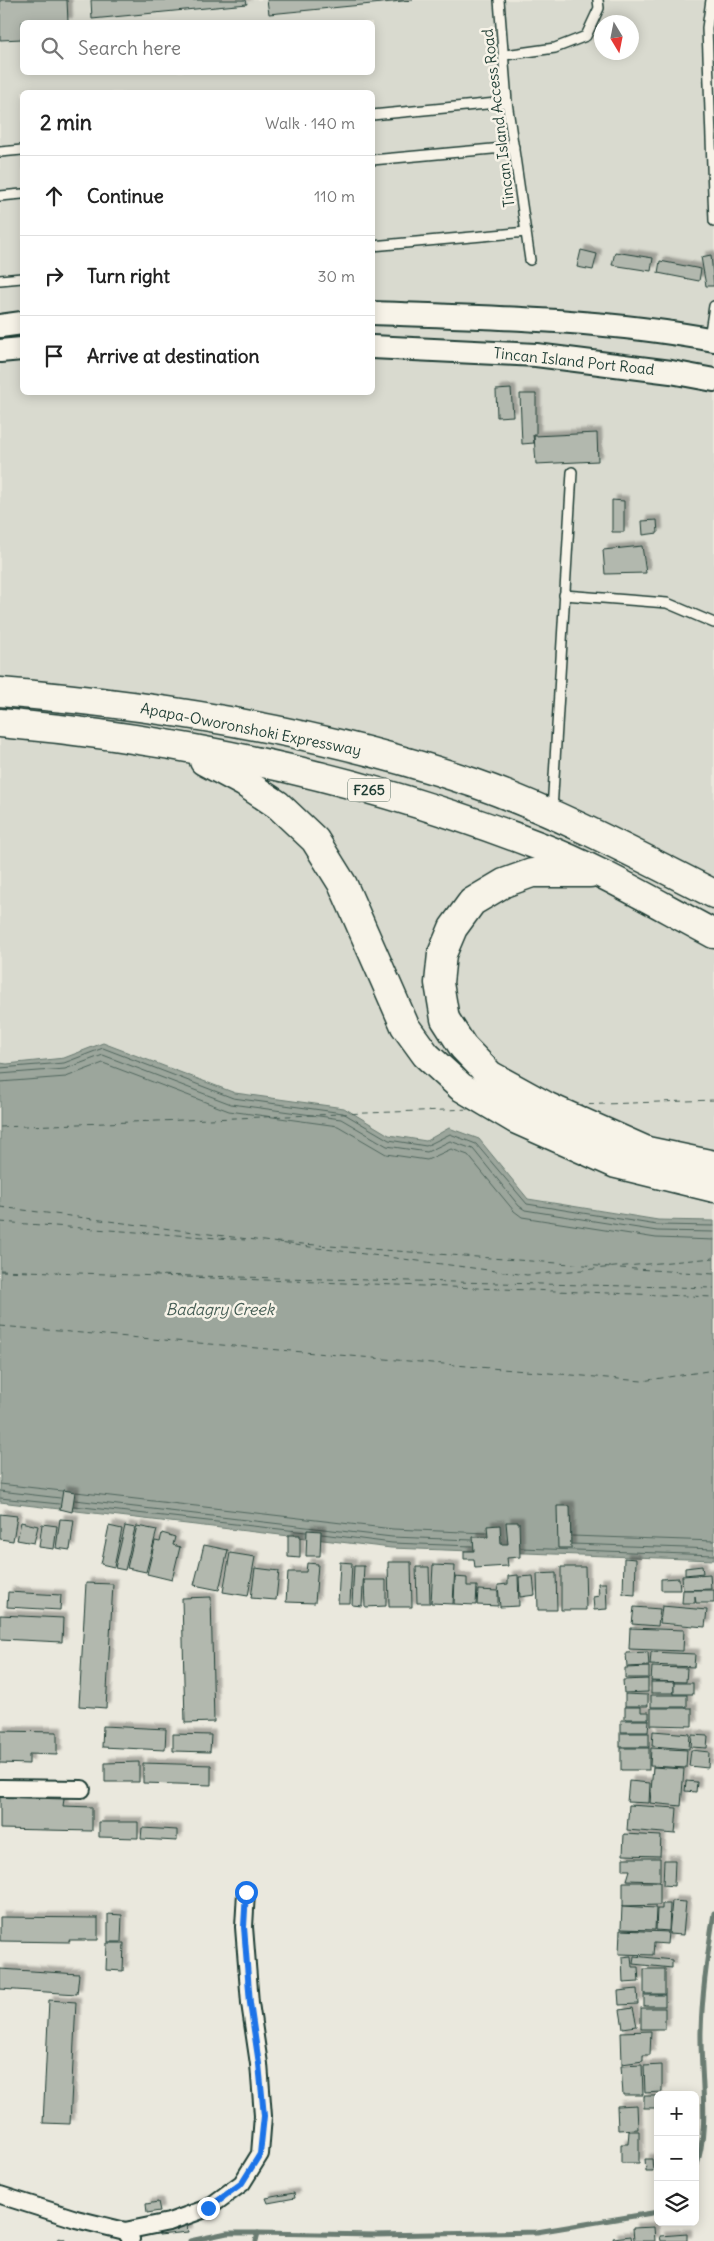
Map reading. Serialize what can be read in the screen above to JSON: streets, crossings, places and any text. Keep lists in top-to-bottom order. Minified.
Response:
{"streets":{"highway":["Apapa-Oworonshoki Expressway","F265"],"street":["Tincan Island Port Road"],"lane":["Tincan Island Access Road"]},"water":["Badagry Creek"],"north":"bottom","page":{"search":"Search here","heading":["2 min","Walk · 140 m"],"list":[["Continue","110 m"],["Turn right","30 m"],"Arrive at destination"],"map_buttons":["+","−"]}}
